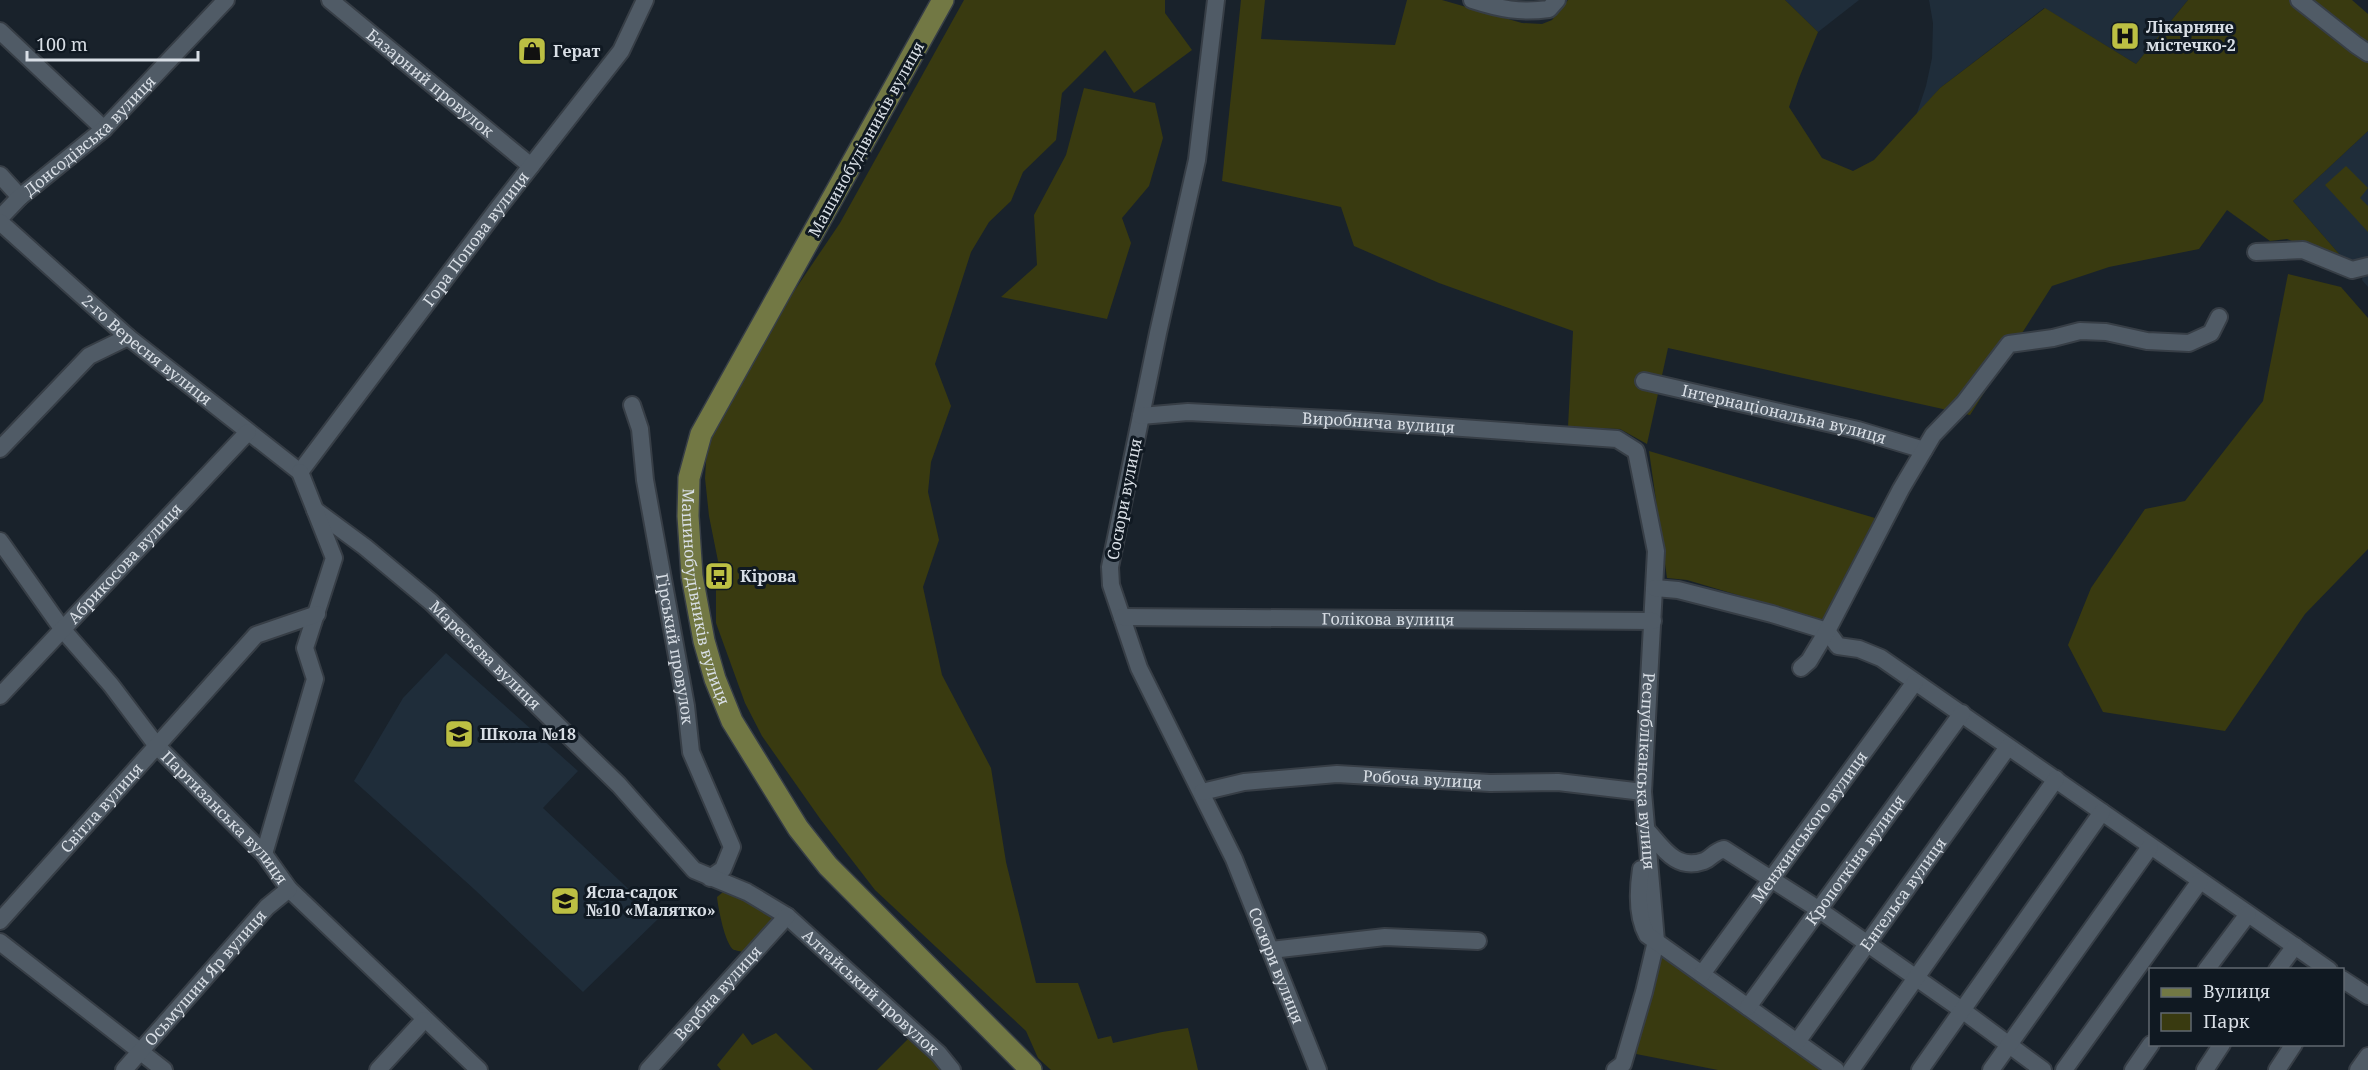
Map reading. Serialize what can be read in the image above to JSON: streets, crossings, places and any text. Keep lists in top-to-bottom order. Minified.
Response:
{"streets":{"main road":["Машинобудівників вулиця"],"street":["Базарний провулок","Донсодівська вулиця","Гора Попова вулиця","2-го Вересня вулиця","Інтернаціональна вулиця","Виробнича вулиця","Сосюри вулиця","Абрикосова вулиця","Голікова вулиця","Гірський провулок","Маресьєва вулиця","Республіканська вулиця","Робоча вулиця","Світла вулиця","Партизанська вулиця","Менжинського вулиця","Кропоткіна вулиця","Енгельса вулиця","Осьмушин Яр вулиця","Алтайський провулок","Вербна вулиця"]},"crossings":[["Базарний провулок","Гора Попова вулиця"],["Донсодівська вулиця","2-го Вересня вулиця"],["Гора Попова вулиця","2-го Вересня вулиця"],["2-го Вересня вулиця","Абрикосова вулиця"],["Виробнича вулиця","Сосюри вулиця"],["Виробнича вулиця","Республіканська вулиця"],["Сосюри вулиця","Голікова вулиця"],["Сосюри вулиця","Робоча вулиця"],["Абрикосова вулиця","Партизанська вулиця"],["Голікова вулиця","Республіканська вулиця"],["Гірський провулок","Маресьєва вулиця"],["Маресьєва вулиця","Алтайський провулок"],["Маресьєва вулиця","Вербна вулиця"],["Республіканська вулиця","Робоча вулиця"],["Світла вулиця","Партизанська вулиця"],["Партизанська вулиця","Осьмушин Яр вулиця"],["Алтайський провулок","Вербна вулиця"]],"places":{"hospital":["Лікарняне містечко-2"],"shop":["Герат"],"bus stop":["Кірова"],"school or university":["Школа №18","Ясла-садок №10 «Малятко»"]},"legend":["Вулиця","Парк"],"scale_bar":"100 m"}
